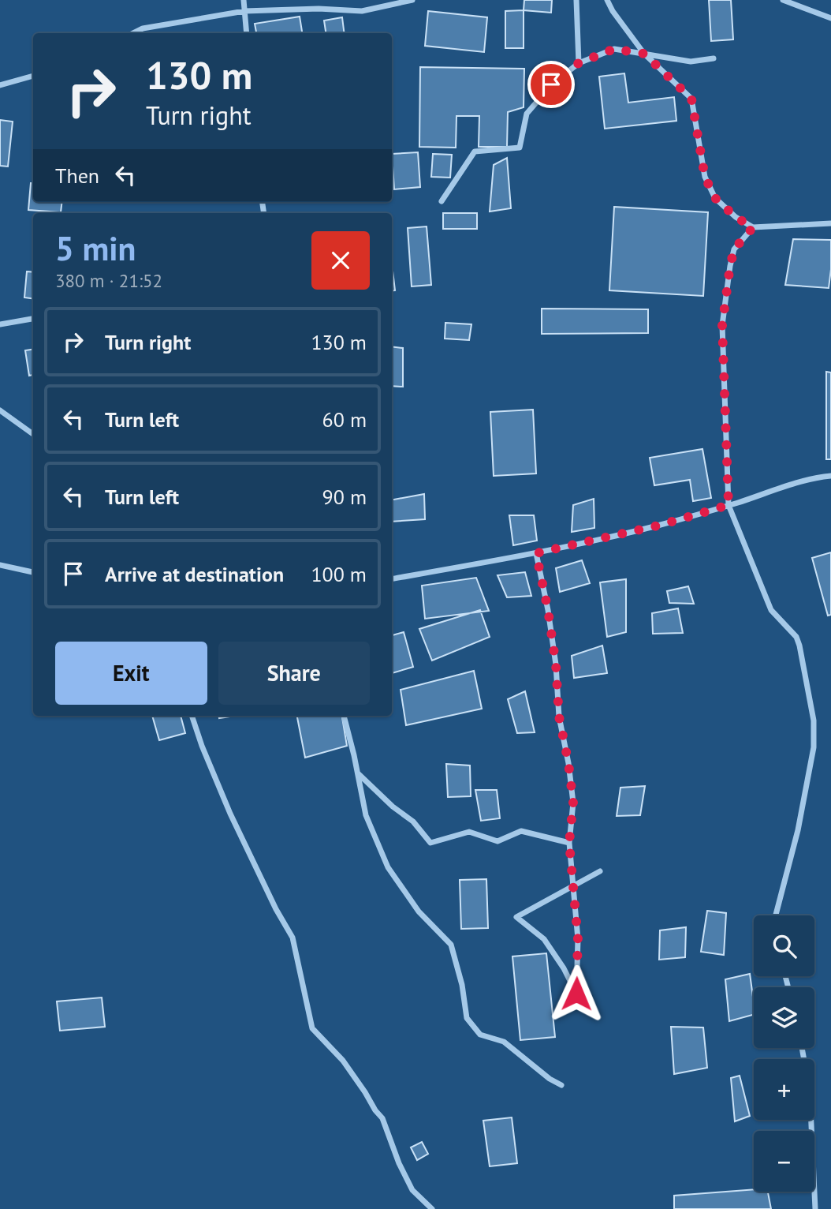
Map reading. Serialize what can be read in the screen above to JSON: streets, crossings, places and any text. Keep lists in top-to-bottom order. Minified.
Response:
{"page":{"turn":["130 m","Turn right"],"then":"Then","heading":["5 min","380 m · 21:52"],"list":[{"name":"Turn right","value":"130 m"},{"name":"Turn left","value":"60 m"},{"name":"Turn left","value":"90 m"},{"name":"Arrive at destination","value":"100 m"}],"buttons":["Exit","Share"],"map_buttons":["+","−"]}}
